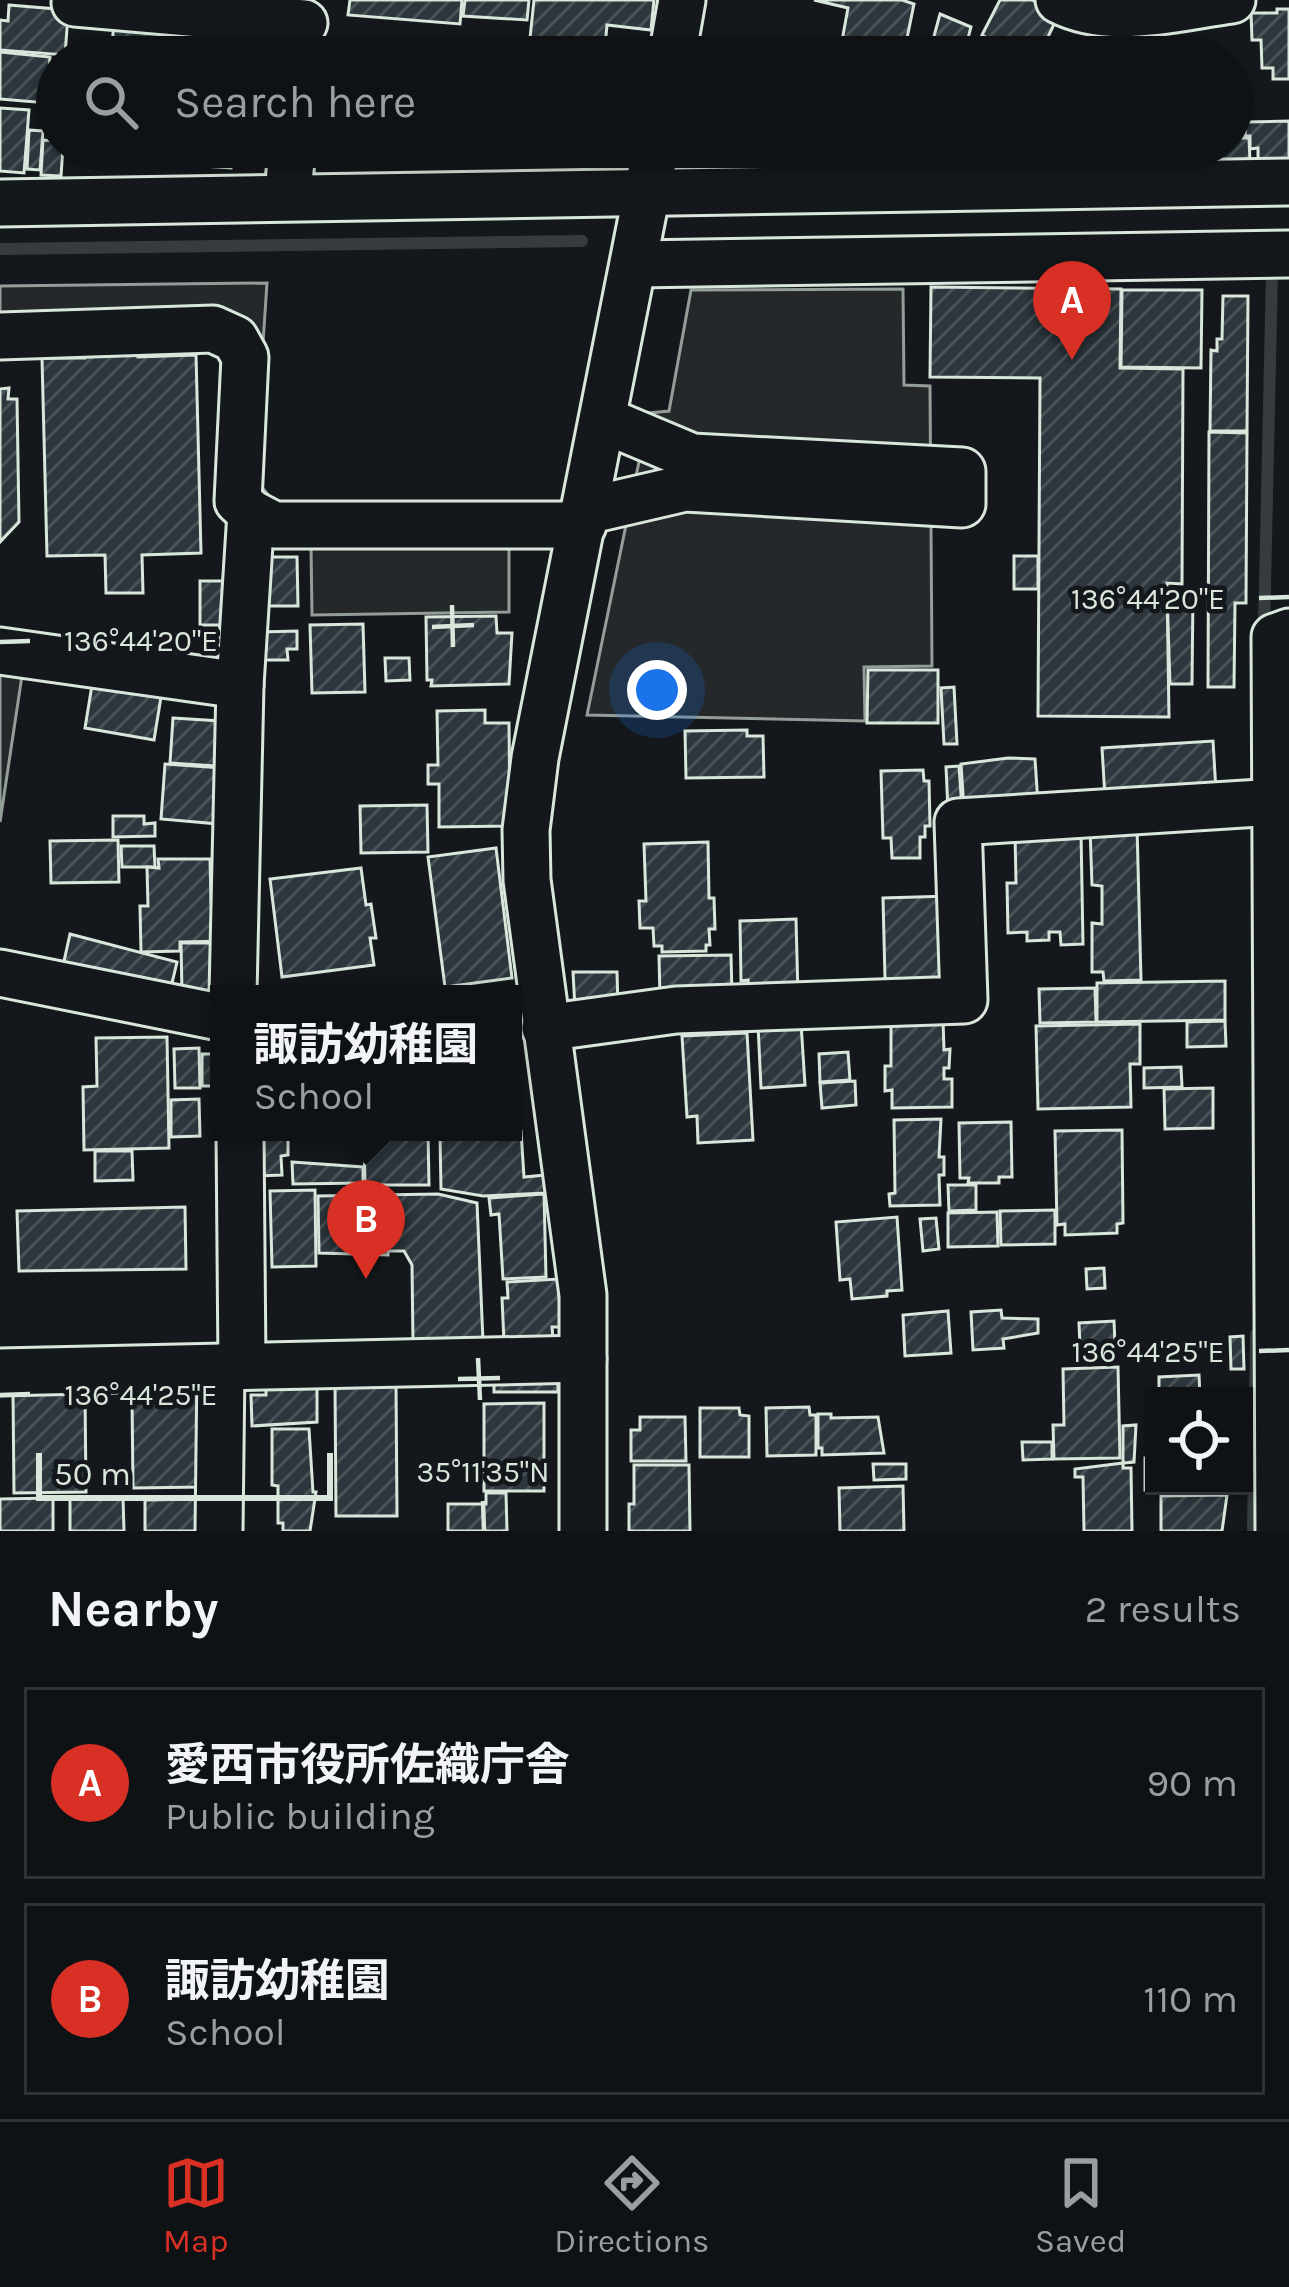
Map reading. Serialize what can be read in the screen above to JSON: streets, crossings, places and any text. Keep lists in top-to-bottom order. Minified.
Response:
{"scale_bar":"50 m","page":{"search":"Search here","pins":["A","B"],"popup":["諏訪幼稚園","School"],"scale":"50 m","heading":["Nearby","2 results"],"list":[{"mark":"A","name":"愛西市役所佐織庁舎","note":"Public building","value":"90 m"},{"mark":"B","name":"諏訪幼稚園","note":"School","value":"110 m"}],"nav":["Map","Directions","Saved"]},"coordinates":["136°44'20\"E","136°44'25\"E","35°11'35\"N"]}
